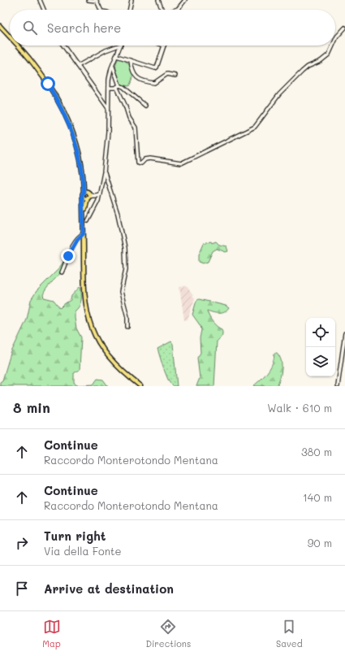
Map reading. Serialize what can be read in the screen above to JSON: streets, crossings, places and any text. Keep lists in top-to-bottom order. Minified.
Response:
{"page":{"search":"Search here","heading":["8 min","Walk · 610 m"],"list":[["Continue","Raccordo Monterotondo Mentana","380 m"],["Continue","Raccordo Monterotondo Mentana","140 m"],["Turn right","Via della Fonte","90 m"],"Arrive at destination"],"nav":["Map","Directions","Saved"]}}
